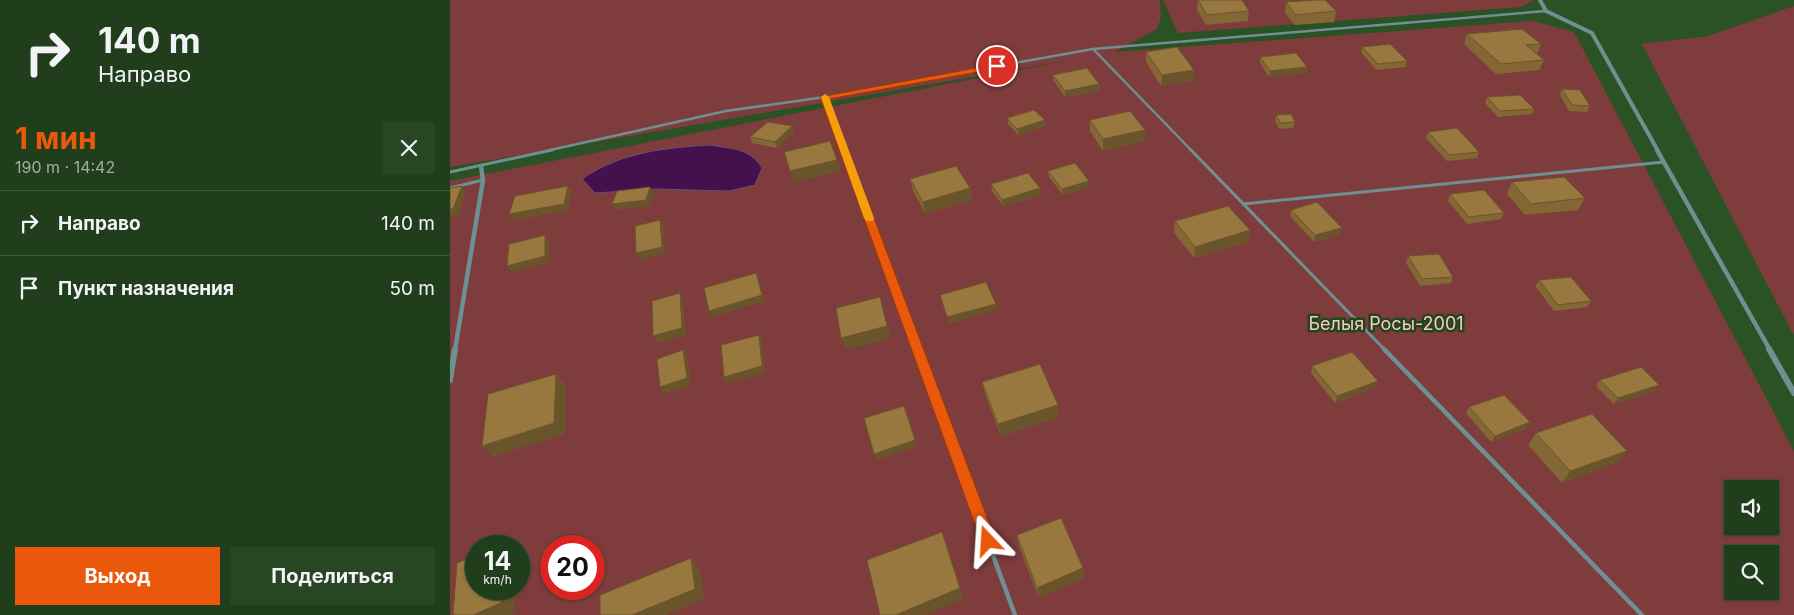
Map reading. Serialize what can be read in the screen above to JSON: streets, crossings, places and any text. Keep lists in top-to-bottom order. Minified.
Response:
{"parks":["Белыя Росы-2001"],"page":{"turn":["140 m","Направо"],"heading":["1 мин","190 m · 14:42"],"list":[{"name":"Направо","value":"140 m"},{"name":"Пункт назначения","value":"50 m"}],"speed":"14 km/h","limit":"20","buttons":["Выход","Поделиться"]}}
